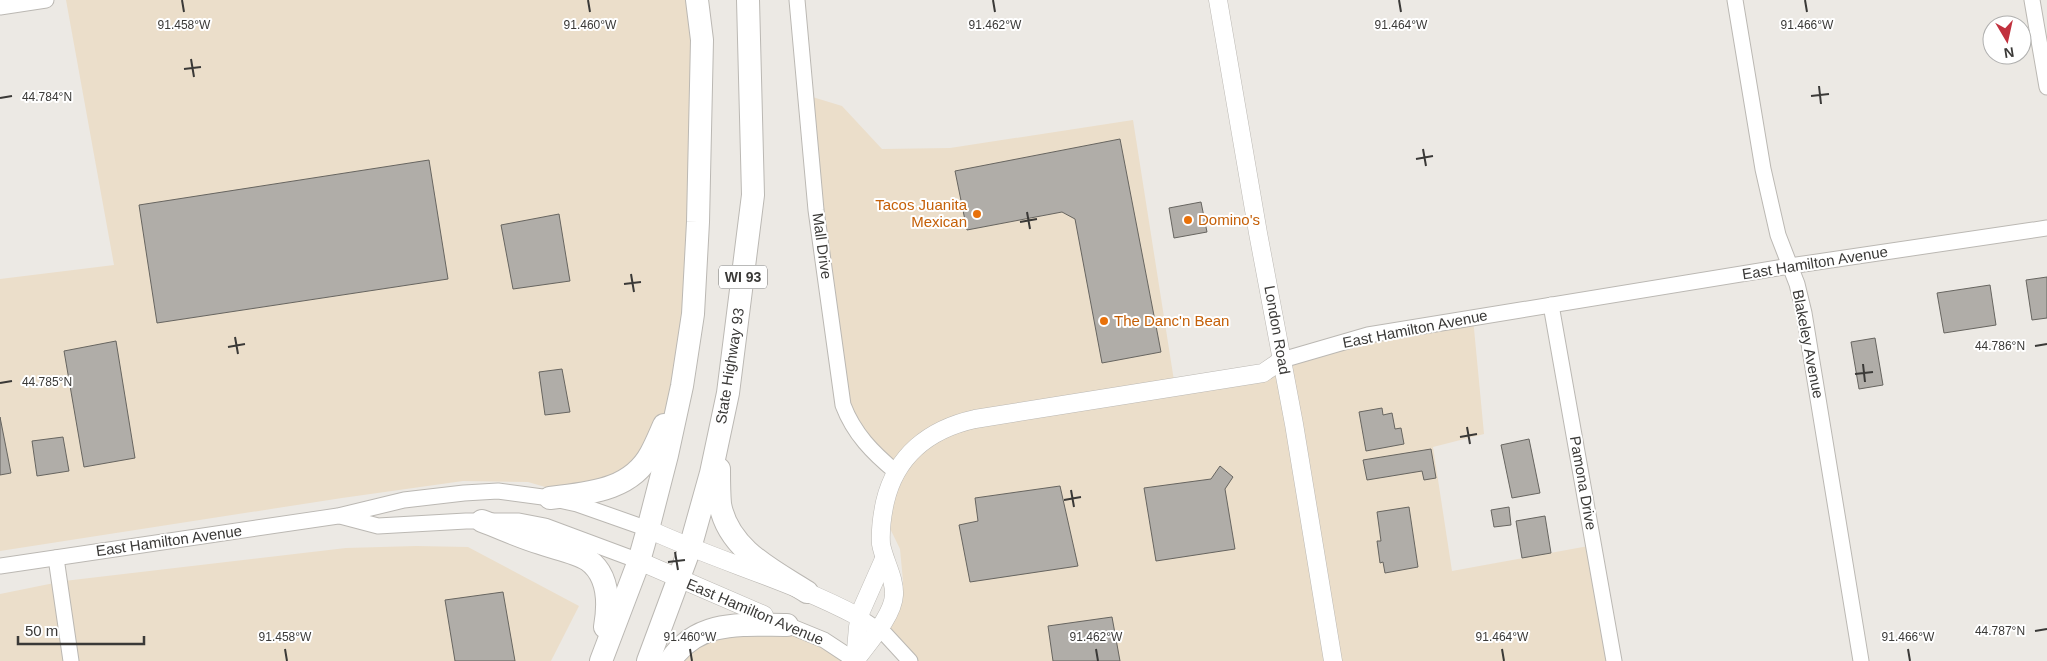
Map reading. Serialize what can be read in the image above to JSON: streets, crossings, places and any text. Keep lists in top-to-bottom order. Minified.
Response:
{"streets":{"main road":["WI 93","State Highway 93"],"street":["Mall Drive","East Hamilton Avenue","London Road","Blakeley Avenue","Pamona Drive"]},"crossings":[["Mall Drive","East Hamilton Avenue"],["East Hamilton Avenue","London Road"],["East Hamilton Avenue","Blakeley Avenue"],["East Hamilton Avenue","State Highway 93"],["East Hamilton Avenue","Pamona Drive"]],"places":["Tacos Juanita Mexican","Domino's","The Danc'n Bean"],"scale_bar":"50 m","north":"bottom","coordinates":["91.458°W","91.460°W","91.462°W","91.464°W","91.466°W","44.784°N","44.786°N","44.785°N","44.787°N"]}
